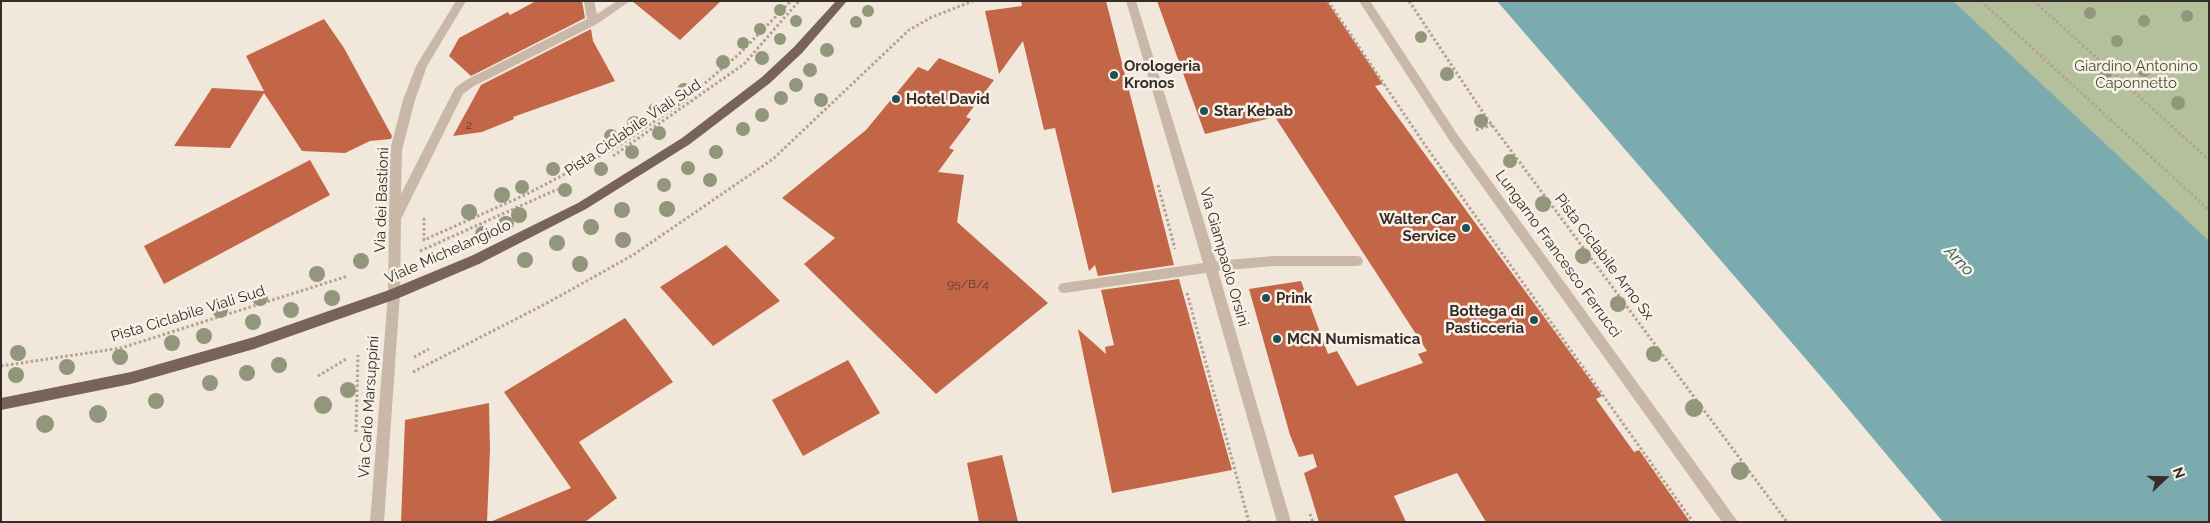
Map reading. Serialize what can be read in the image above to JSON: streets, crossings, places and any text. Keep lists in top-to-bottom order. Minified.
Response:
{"streets":{"main road":["Viale Michelangiolo"],"street":["Via dei Bastioni","Lungarno Francesco Ferrucci","Via Giampaolo Orsini","Via Carlo Marsuppini"],"path":["Pista Ciclabile Viali Sud","Pista Ciclabile Arno Sx"]},"crossings":[["Via dei Bastioni","Viale Michelangiolo"],["Via dei Bastioni","Via Carlo Marsuppini"],["Viale Michelangiolo","Via Carlo Marsuppini"]],"water":["Arno"],"parks":["Giardino Antonino Caponnetto"],"places":["Orologeria Kronos","Hotel David","Star Kebab","Walter Car Service","Prink","Bottega di Pasticceria","MCN Numismatica"],"house_numbers":["2","95/B/4"],"north":"right"}
